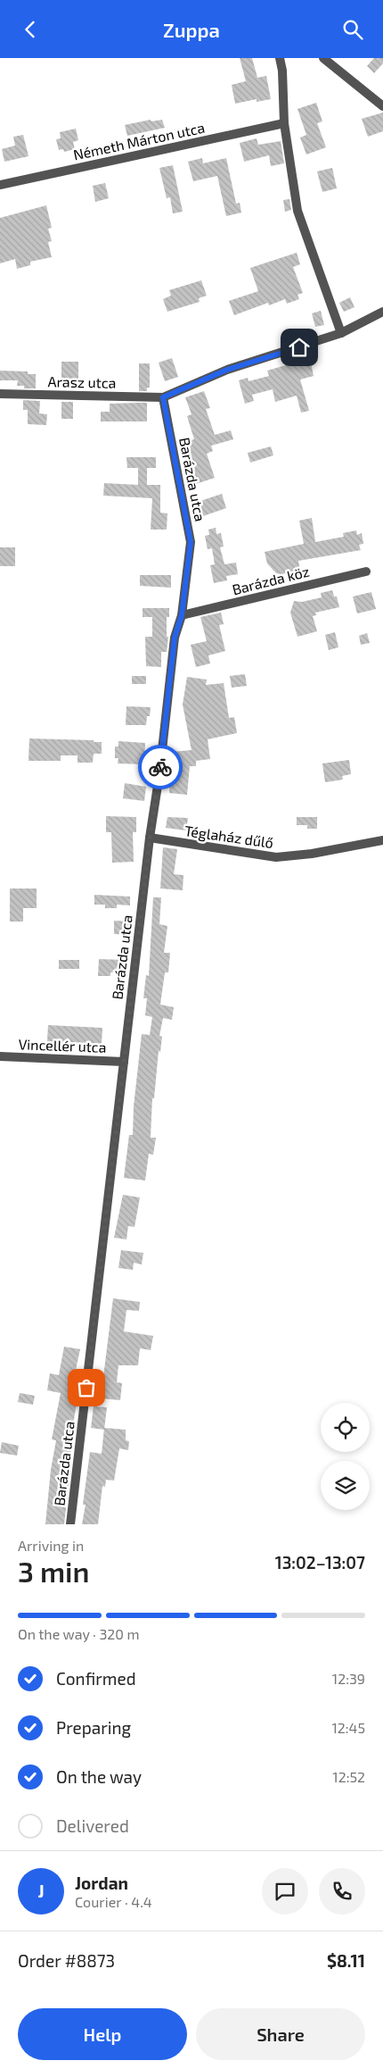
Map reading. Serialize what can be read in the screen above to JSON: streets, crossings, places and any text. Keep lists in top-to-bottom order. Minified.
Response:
{"streets":{"street":["Németh Márton utca","Arasz utca","Barázda utca","Barázda köz","Téglaház dűlő","Vincellér utca"]},"crossings":[["Arasz utca","Barázda utca"],["Barázda utca","Barázda köz"],["Barázda utca","Téglaház dűlő"],["Barázda utca","Vincellér utca"]],"page":{"header":"Zuppa","heading":["3 min","Arriving in","13:02–13:07"],"panel":["Jordan","Courier · 4.4","Order #8873","$8.11"],"bar":"On the way · 320 m","list":[["Confirmed","12:39"],["Preparing","12:45"],["On the way","12:52"],"Delivered"],"round":"J","buttons":["Help","Share"]}}
